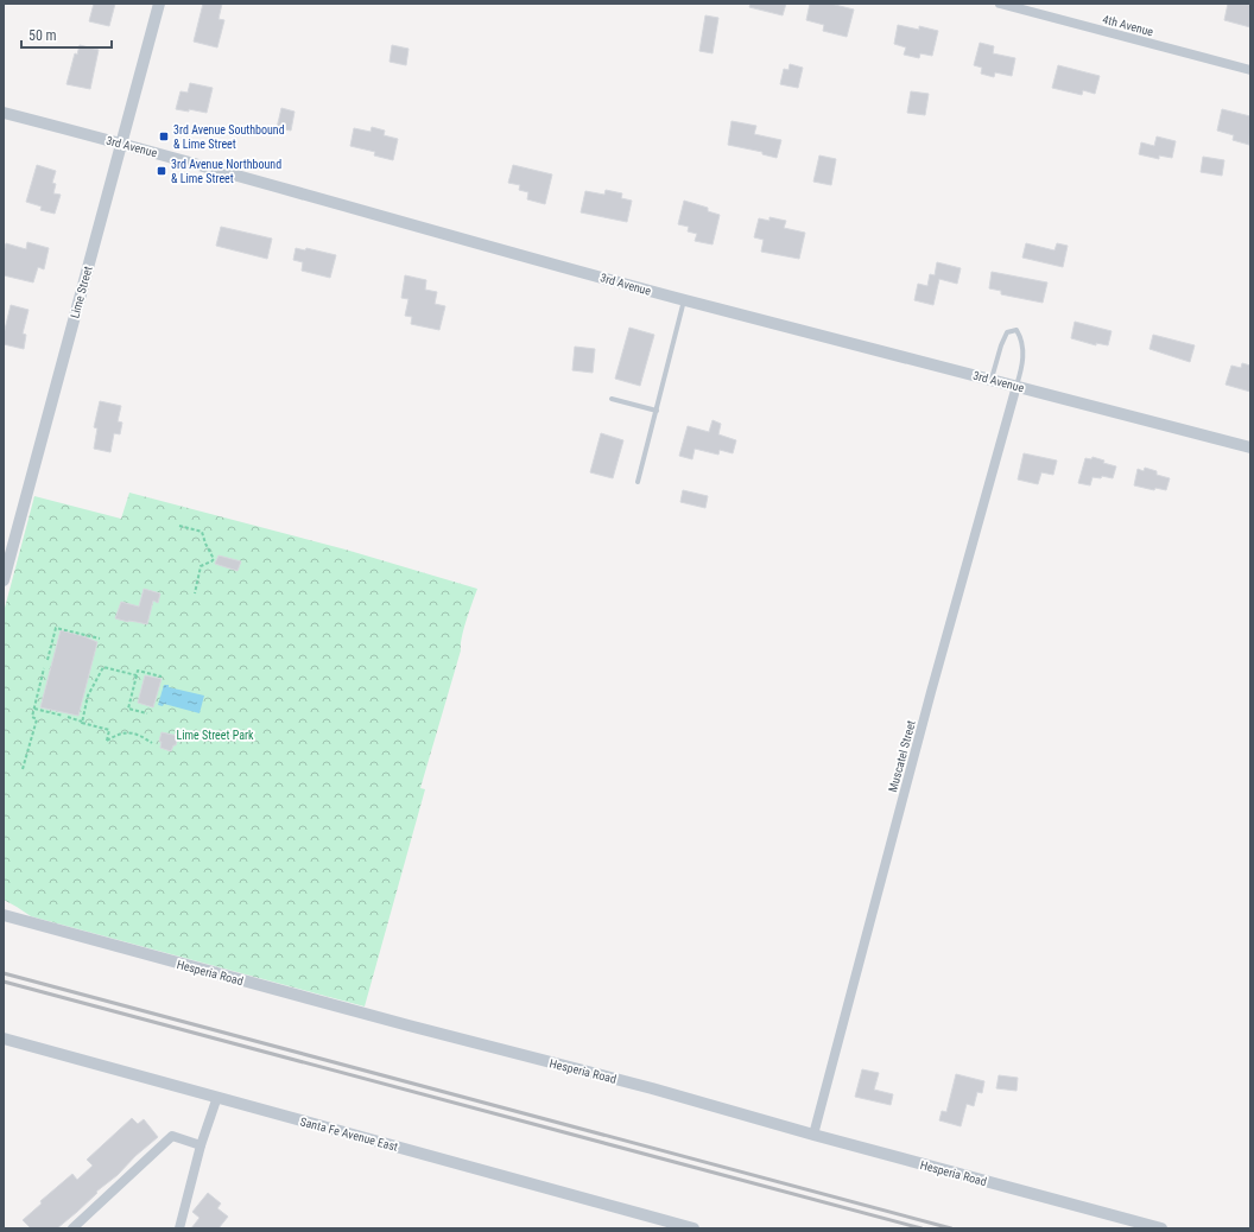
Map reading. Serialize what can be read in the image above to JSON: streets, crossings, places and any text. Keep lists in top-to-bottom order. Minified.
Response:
{"streets":{"street":["4th Avenue","3rd Avenue","Lime Street","Muscatel Street","Hesperia Road","Santa Fe Avenue East"]},"crossings":[["3rd Avenue","Lime Street"],["3rd Avenue","Muscatel Street"],["Muscatel Street","Hesperia Road"]],"parks":["Lime Street Park"],"places":{"transit":["3rd Avenue Southbound & Lime Street","3rd Avenue Northbound & Lime Street"]},"scale_bar":"50 m"}
